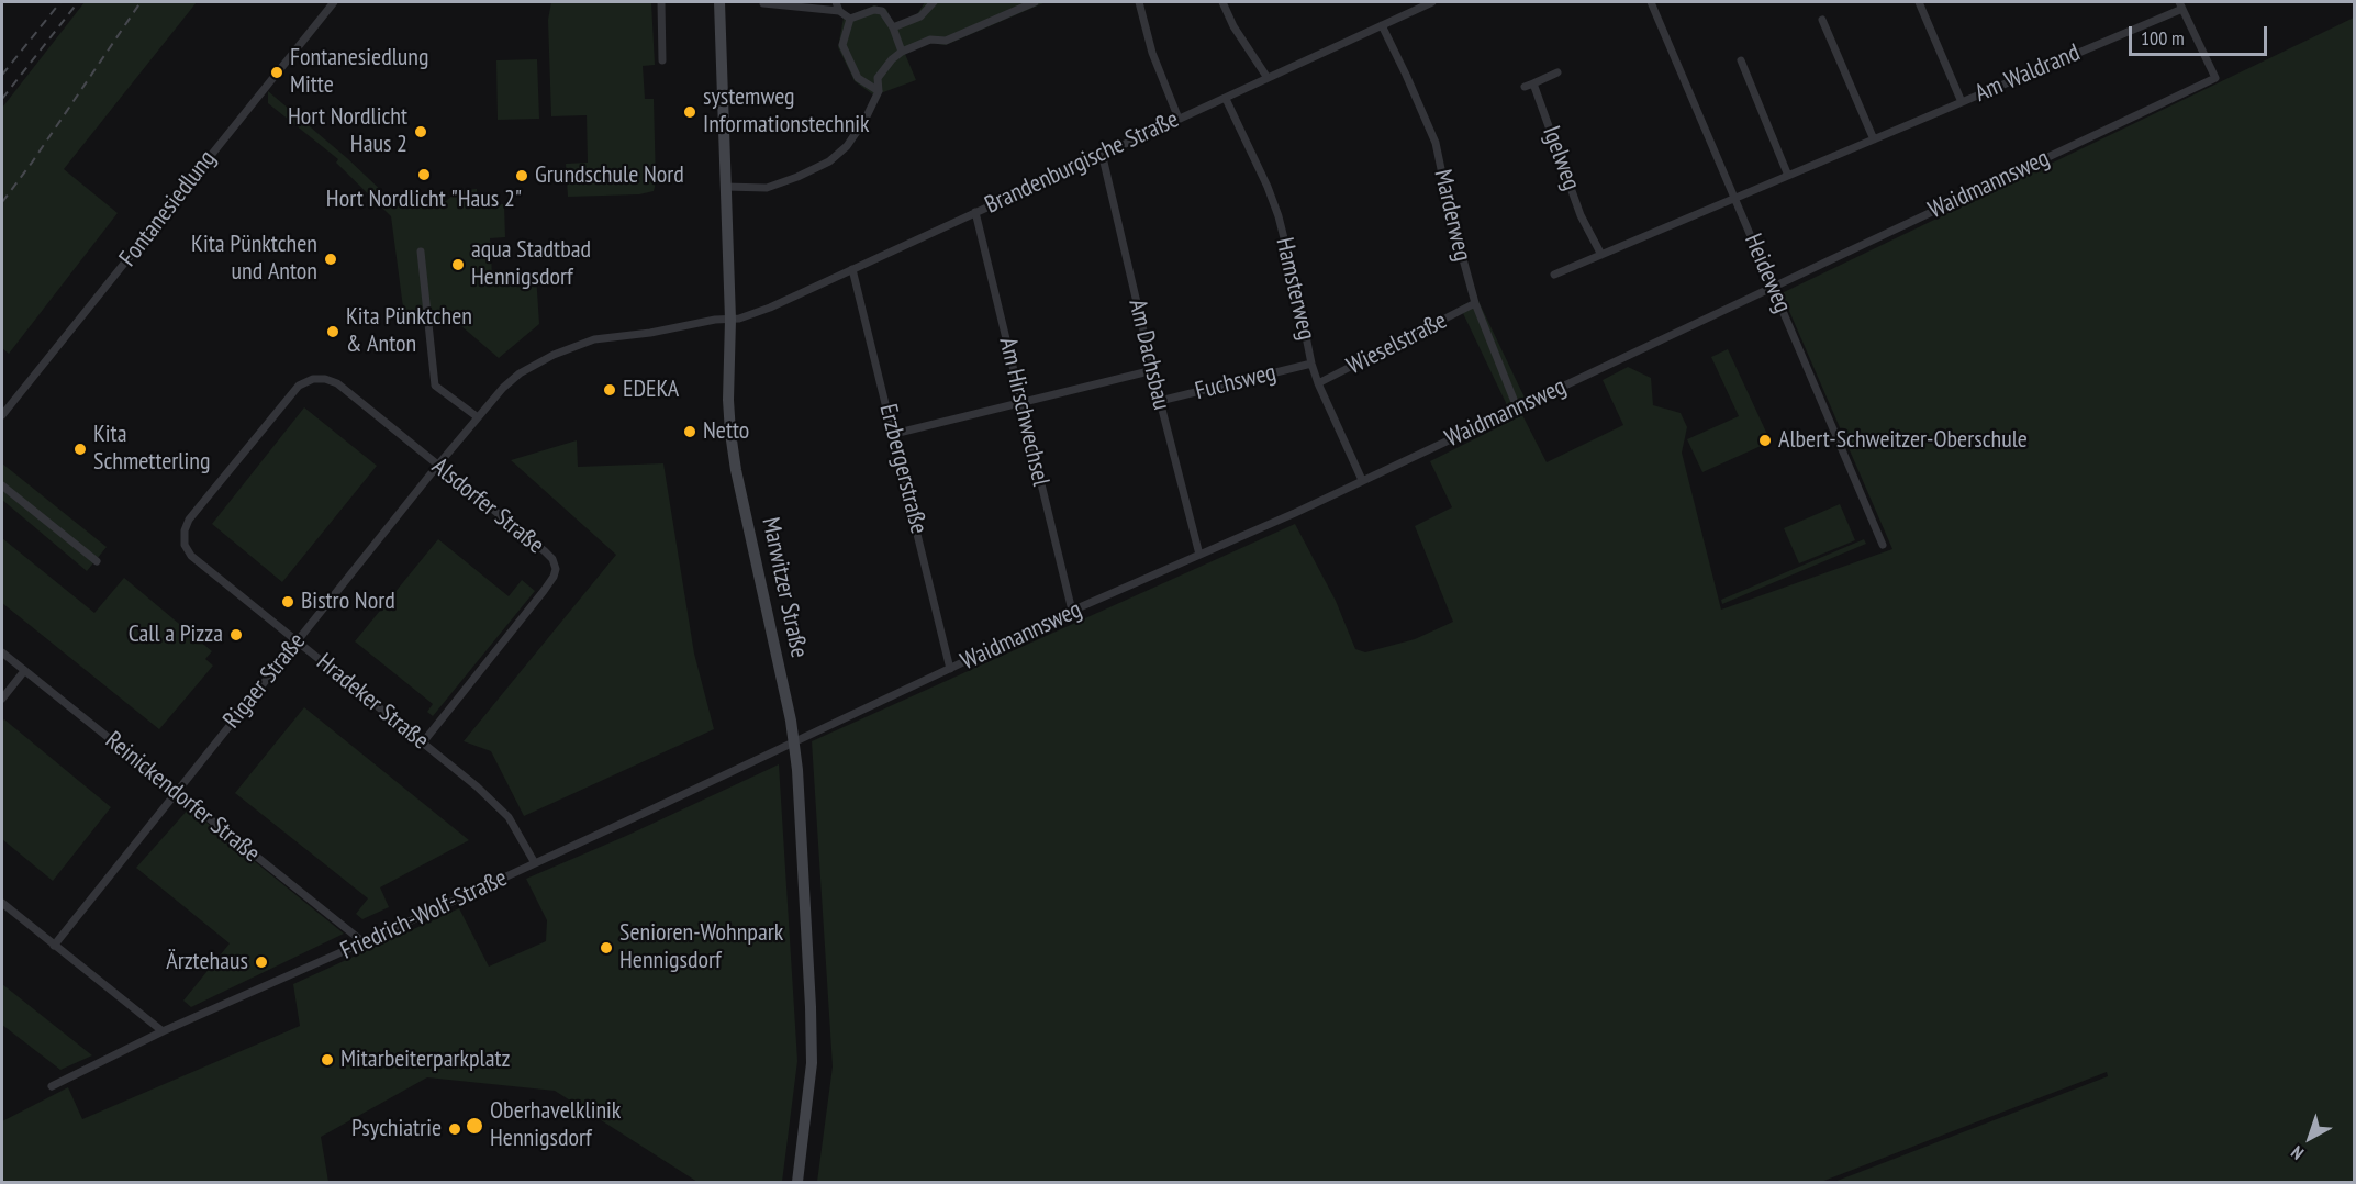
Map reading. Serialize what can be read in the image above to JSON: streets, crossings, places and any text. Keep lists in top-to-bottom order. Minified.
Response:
{"streets":{"main road":["Marwitzer Straße"],"street":["Am Waldrand","Igelweg","Brandenburgische Straße","Waidmannsweg","Fontanesiedlung","Marderweg","Heideweg","Hamsterweg","Wieselstraße","Am Dachsbau","Fuchsweg","Am Hirschwechsel","Erzbergerstraße","Alsdorfer Straße","Rigaer Straße","Hradeker Straße","Reinickendorfer Straße","Friedrich-Wolf-Straße"]},"crossings":[["Am Waldrand","Igelweg"],["Am Waldrand","Waidmannsweg"],["Am Waldrand","Heideweg"],["Brandenburgische Straße","Marderweg"],["Brandenburgische Straße","Hamsterweg"],["Brandenburgische Straße","Am Dachsbau"],["Brandenburgische Straße","Am Hirschwechsel"],["Brandenburgische Straße","Erzbergerstraße"],["Brandenburgische Straße","Marwitzer Straße"],["Brandenburgische Straße","Rigaer Straße"],["Waidmannsweg","Marderweg"],["Waidmannsweg","Heideweg"],["Waidmannsweg","Hamsterweg"],["Waidmannsweg","Am Dachsbau"],["Waidmannsweg","Am Hirschwechsel"],["Waidmannsweg","Erzbergerstraße"],["Waidmannsweg","Marwitzer Straße"],["Waidmannsweg","Friedrich-Wolf-Straße"],["Marderweg","Wieselstraße"],["Hamsterweg","Wieselstraße"],["Hamsterweg","Fuchsweg"],["Am Dachsbau","Fuchsweg"],["Alsdorfer Straße","Rigaer Straße"],["Alsdorfer Straße","Hradeker Straße"],["Marwitzer Straße","Rigaer Straße"],["Marwitzer Straße","Friedrich-Wolf-Straße"],["Rigaer Straße","Hradeker Straße"],["Rigaer Straße","Reinickendorfer Straße"],["Hradeker Straße","Friedrich-Wolf-Straße"],["Reinickendorfer Straße","Friedrich-Wolf-Straße"]],"places":["Fontanesiedlung Mitte","systemweg Informationstechnik","Hort Nordlicht Haus 2","Hort Nordlicht \"Haus 2\"","Grundschule Nord","Kita Pünktchen und Anton","aqua Stadtbad Hennigsdorf","Kita Pünktchen & Anton","EDEKA","Netto","Albert-Schweitzer-Oberschule","Kita Schmetterling","Bistro Nord","Call a Pizza","Senioren-Wohnpark Hennigsdorf","Ärztehaus","Mitarbeiterparkplatz","Oberhavelklinik Hennigsdorf","Psychiatrie"],"scale_bar":"100 m","north":"bottom left"}
